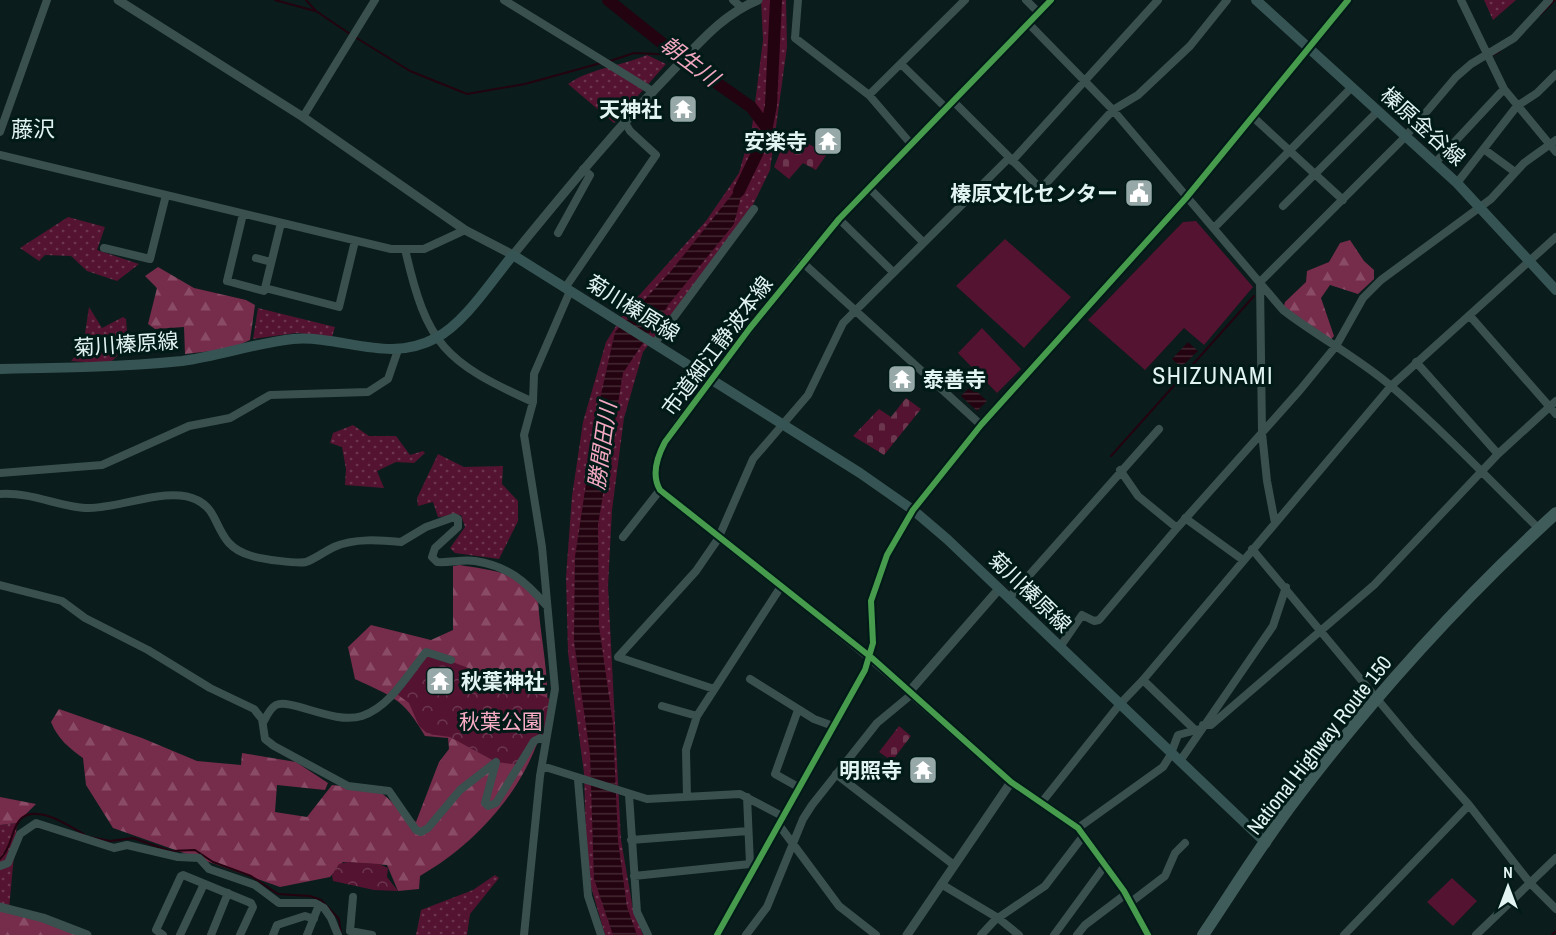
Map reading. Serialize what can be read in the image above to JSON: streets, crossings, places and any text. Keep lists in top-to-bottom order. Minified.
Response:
{"streets":{"highway":["National Highway Route 150"],"main road":["榛原金谷線","菊川榛原線"],"street":["市道細江静波本線"]},"crossings":[["菊川榛原線","市道細江静波本線"],["菊川榛原線","National Highway Route 150"]],"districts":["藤沢","SHIZUNAMI"],"water":["朝生川","勝間田川"],"parks":["秋葉公園"],"places":{"temple":["天神社","安楽寺","泰善寺","秋葉神社","明照寺"],"public building":["榛原文化センター"]},"north":"top"}
